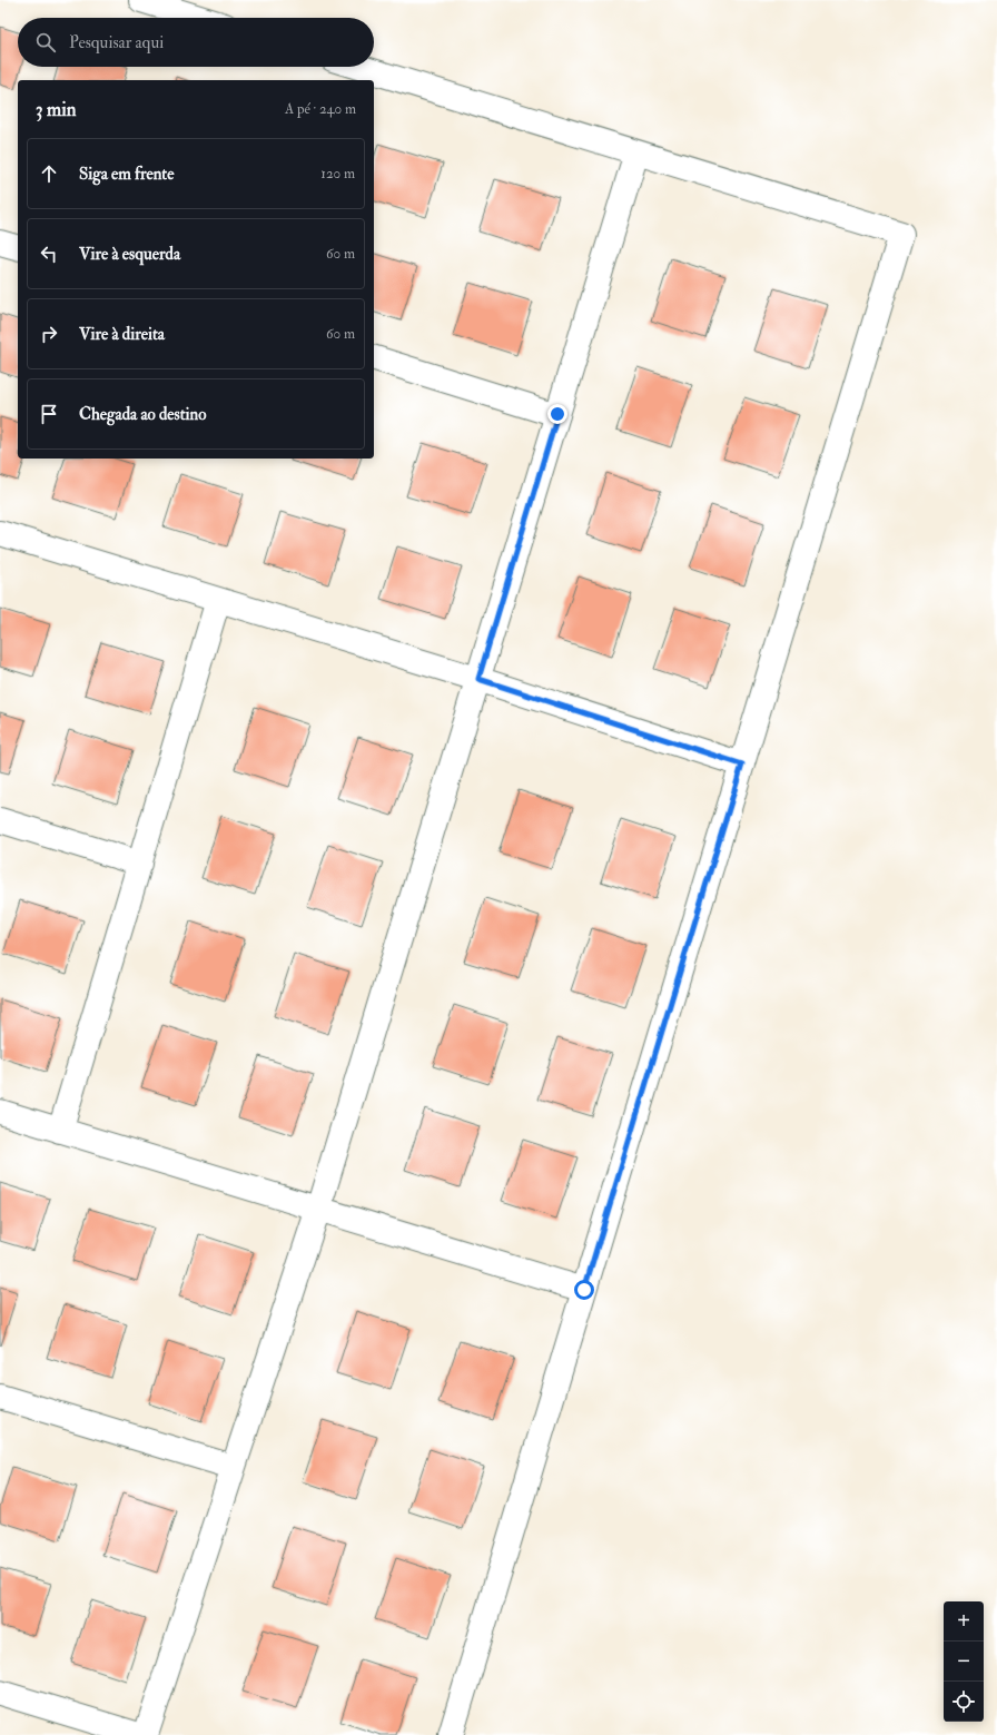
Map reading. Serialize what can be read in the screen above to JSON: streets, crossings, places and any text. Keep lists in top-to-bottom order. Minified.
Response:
{"page":{"search":"Pesquisar aqui","heading":["3 min","A pé · 240 m"],"list":[["Siga em frente","120 m"],["Vire à esquerda","60 m"],["Vire à direita","60 m"],"Chegada ao destino"],"map_buttons":["+","−"]}}
